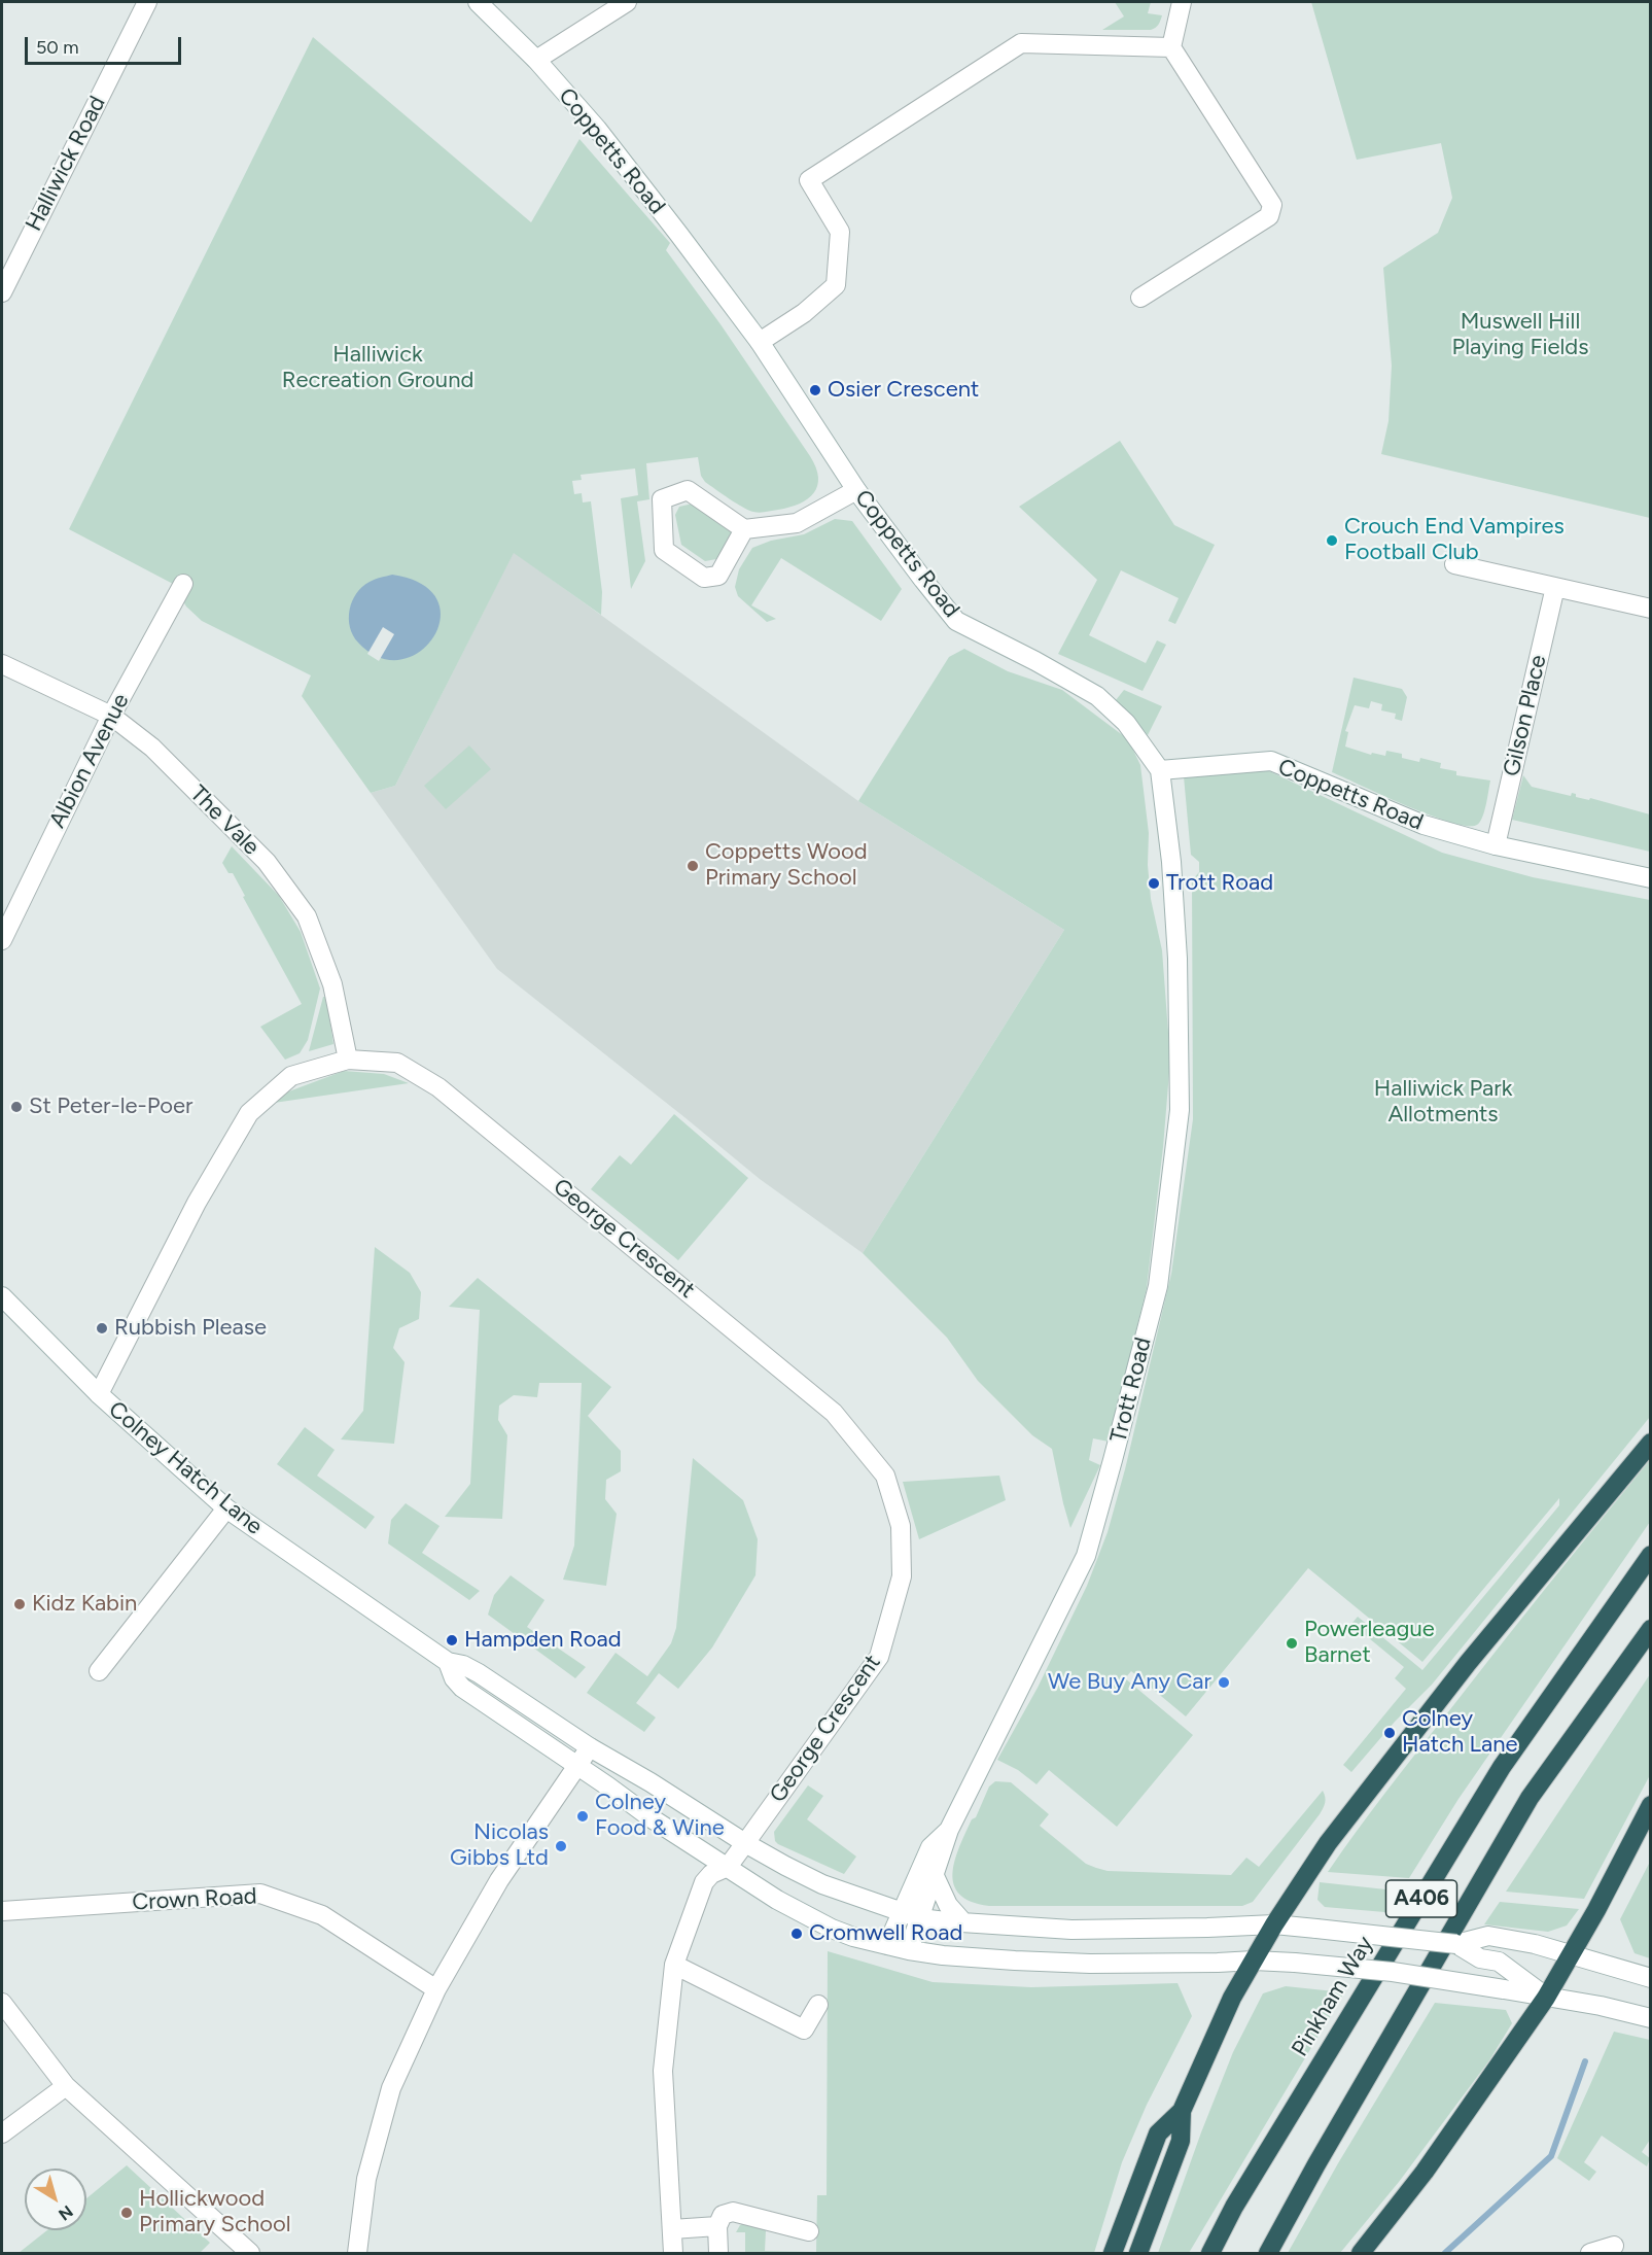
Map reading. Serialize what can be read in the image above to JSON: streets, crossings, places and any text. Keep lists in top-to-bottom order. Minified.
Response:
{"streets":{"highway":["A406","Pinkham Way"],"street":["Coppetts Road","Halliwick Road","Gilson Place","Albion Avenue","The Vale","George Crescent","Trott Road","Colney Hatch Lane","Crown Road"]},"crossings":[["Coppetts Road","Gilson Place"],["Coppetts Road","Trott Road"],["Albion Avenue","The Vale"],["The Vale","George Crescent"],["George Crescent","Colney Hatch Lane"],["Trott Road","Colney Hatch Lane"]],"parks":["Muswell Hill Playing Fields","Halliwick Recreation Ground","Halliwick Park Allotments"],"places":["Osier Crescent","Crouch End Vampires Football Club","Coppetts Wood Primary School","Trott Road","St Peter-le-Poer","Rubbish Please","Kidz Kabin","Hampden Road","Powerleague Barnet","We Buy Any Car","Colney Hatch Lane","Colney Food & Wine","Nicolas Gibbs Ltd","Cromwell Road","Hollickwood Primary School"],"scale_bar":"50 m","north":"bottom right"}
